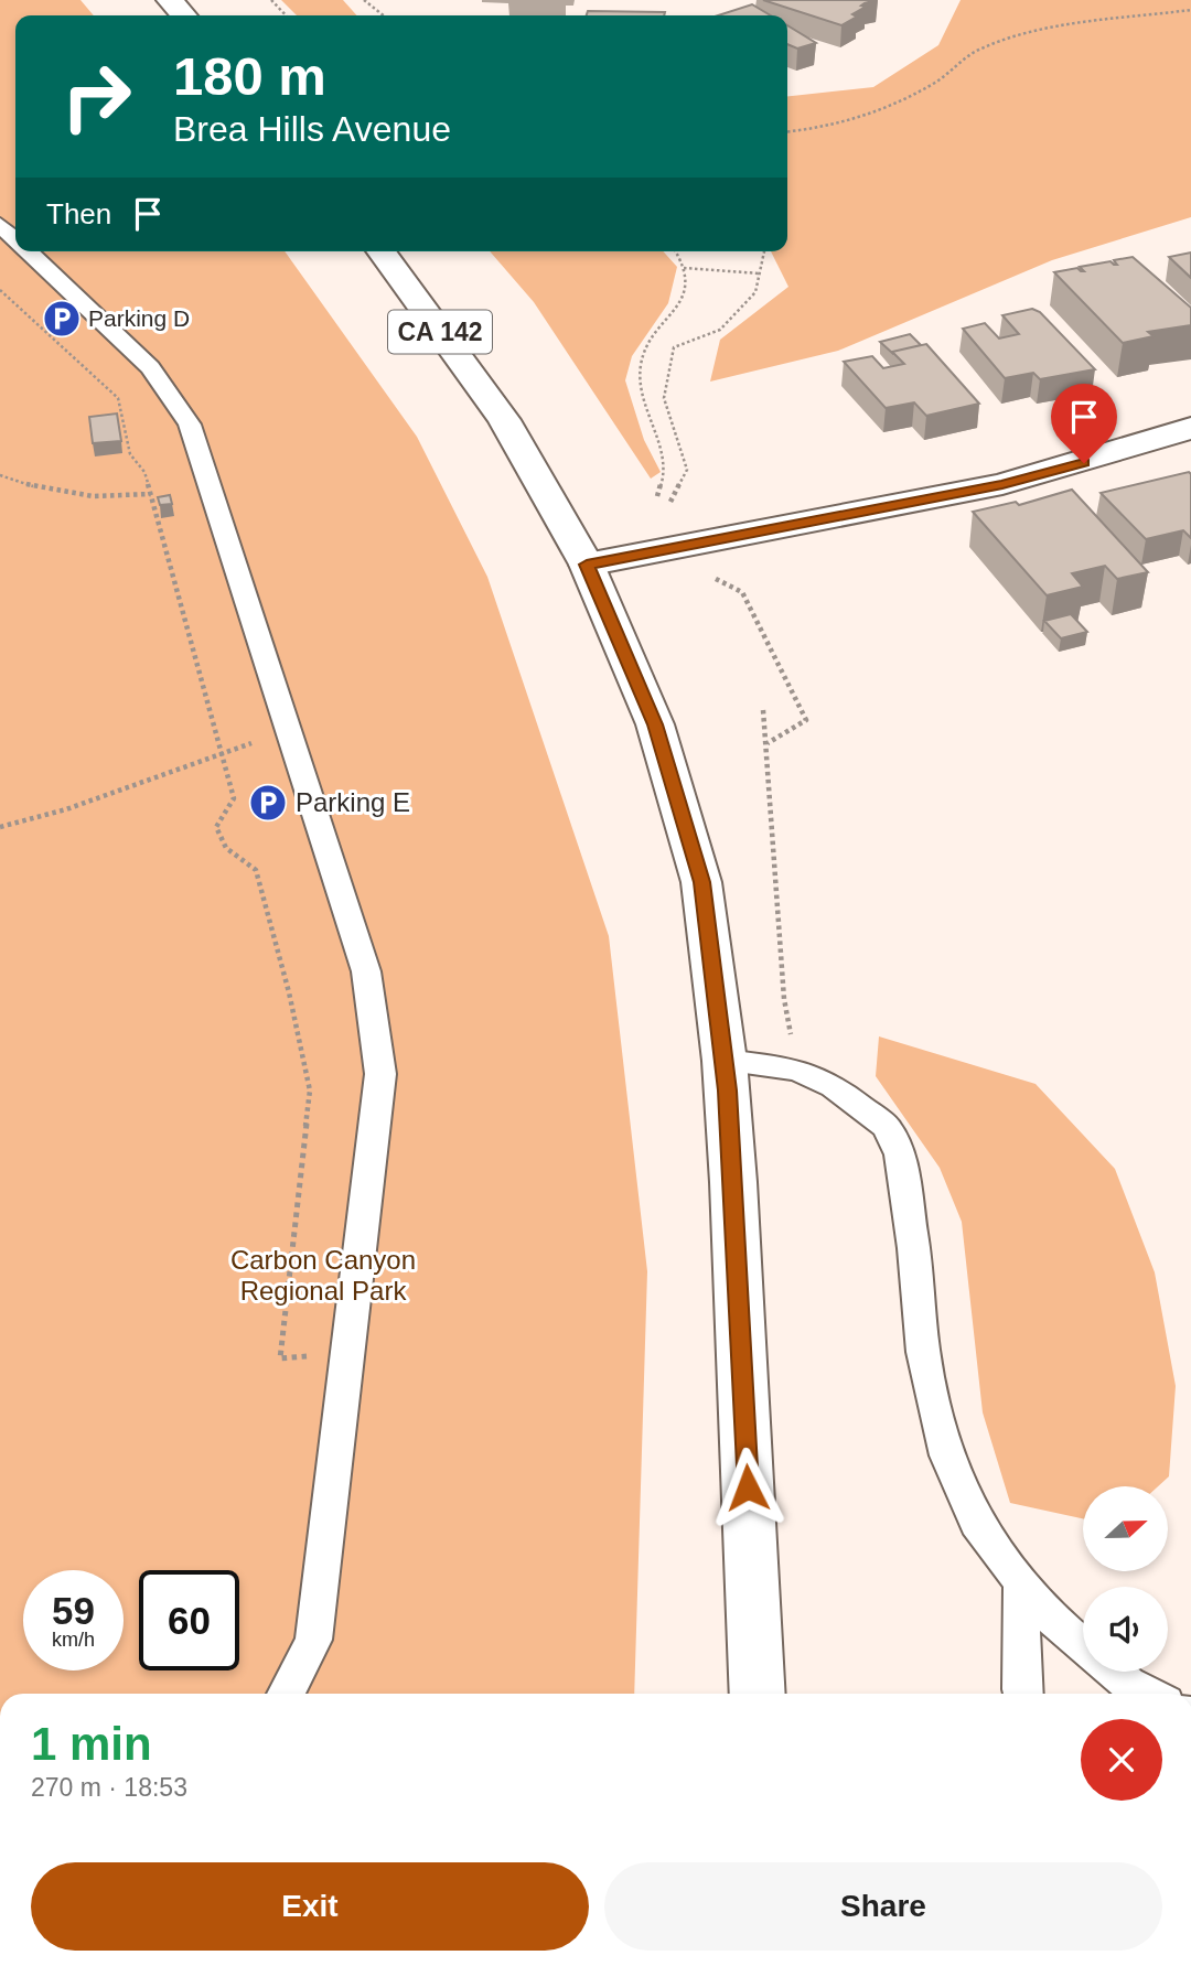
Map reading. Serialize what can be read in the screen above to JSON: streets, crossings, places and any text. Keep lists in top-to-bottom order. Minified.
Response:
{"streets":{"main road":["CA 142"]},"parks":["Carbon Canyon Regional Park"],"places":{"parking":["Parking D","Parking E"]},"north":"right","page":{"turn":["180 m","Brea Hills Avenue"],"then":"Then","speed":"59 km/h","limit":"60","heading":["1 min","270 m · 18:53"],"buttons":["Exit","Share"]}}
